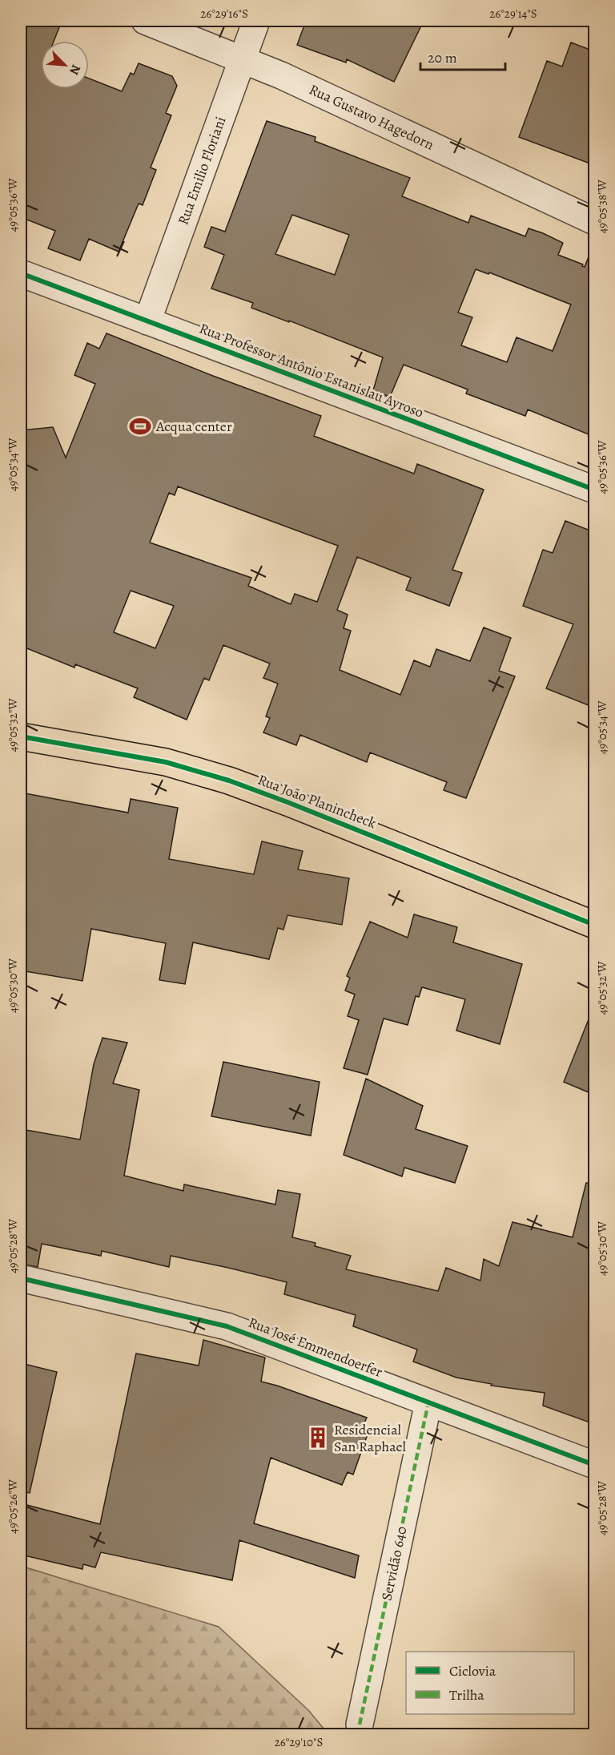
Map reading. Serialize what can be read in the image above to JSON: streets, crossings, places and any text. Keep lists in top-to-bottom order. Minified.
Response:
{"streets":{"main road":["Rua João Planincheck"],"street":["Rua Gustavo Hagedorn","Rua Emilio Floriani","Rua Professor Antônio Estanislau Ayroso","Rua José Emmendoerfer","Servidão 640"]},"crossings":[["Rua Gustavo Hagedorn","Rua Emilio Floriani"],["Rua Emilio Floriani","Rua Professor Antônio Estanislau Ayroso"],["Rua José Emmendoerfer","Servidão 640"]],"places":{"sports":["Acqua center"],"building":["Residencial San Raphael"]},"legend":["Ciclovia","Trilha"],"scale_bar":"20 m","north":"bottom right","coordinates":["26°29'16\"S","26°29'14\"S","49°05'36\"W","49°05'38\"W","49°05'34\"W","49°05'32\"W","49°05'30\"W","49°05'28\"W","49°05'26\"W","26°29'10\"S"]}
